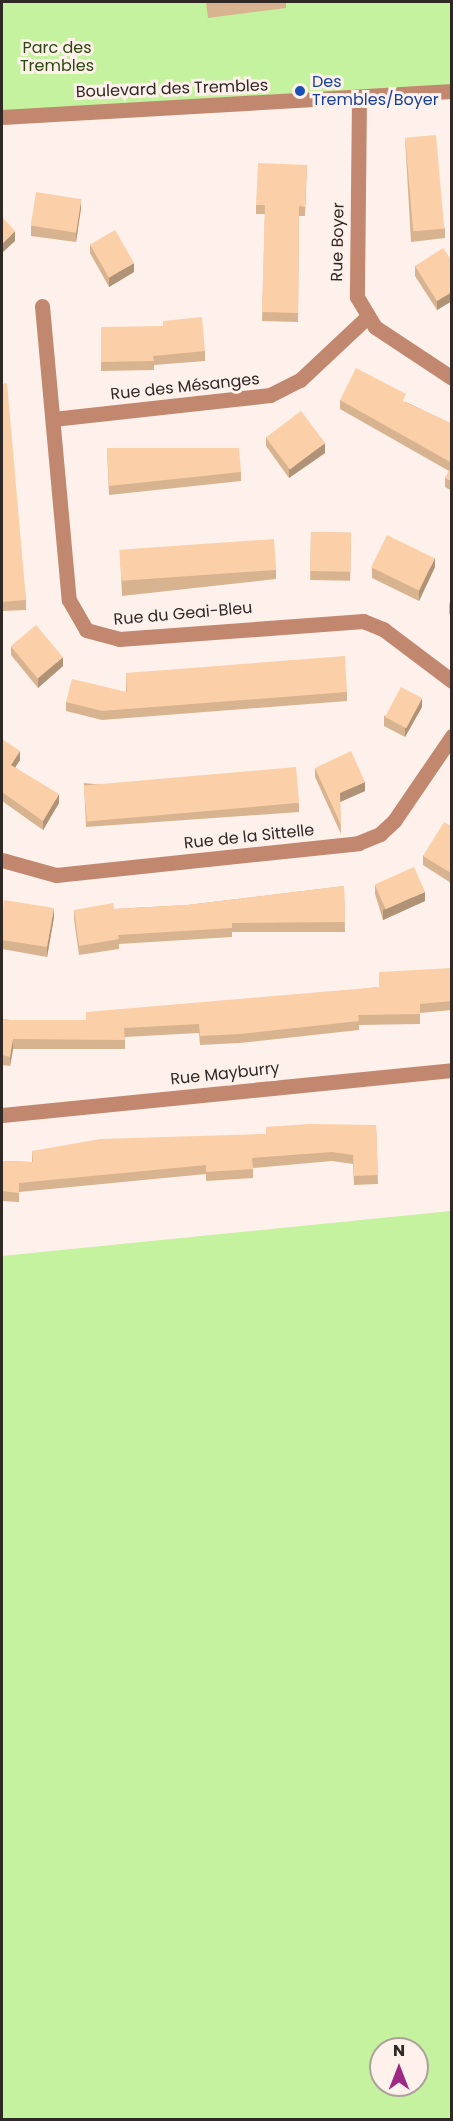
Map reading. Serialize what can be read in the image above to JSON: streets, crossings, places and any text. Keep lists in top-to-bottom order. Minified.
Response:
{"streets":{"street":["Boulevard des Trembles","Rue Boyer","Rue des Mésanges","Rue du Geai-Bleu","Rue de la Sittelle","Rue Mayburry"]},"crossings":[["Boulevard des Trembles","Rue Boyer"],["Rue Boyer","Rue des Mésanges"],["Rue des Mésanges","Rue du Geai-Bleu"]],"parks":["Parc des Trembles"],"places":["Des Trembles/Boyer"],"north":"top"}
